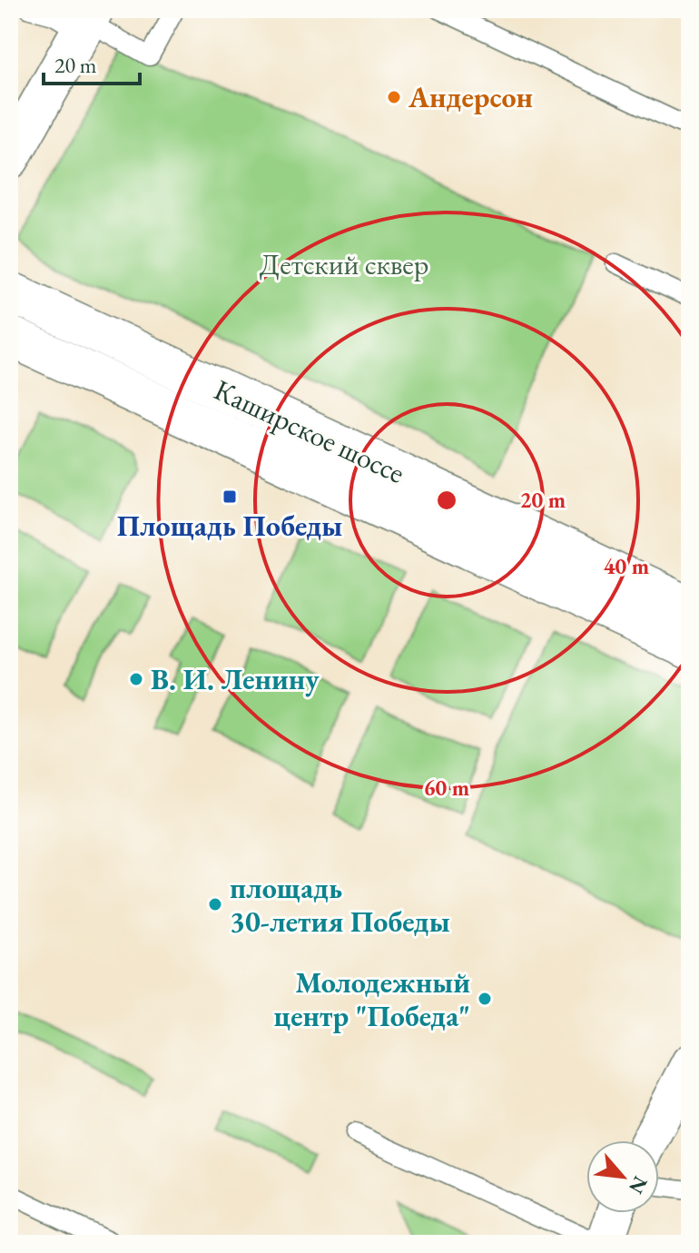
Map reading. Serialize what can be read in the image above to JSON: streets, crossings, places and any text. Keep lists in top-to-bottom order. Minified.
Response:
{"streets":{"main road":["Каширское шоссе"]},"parks":["Детский сквер"],"places":{"other":["Андерсон","В. И. Ленину","площадь 30-летия Победы","Молодежный центр \"Победа\""],"transit":["Площадь Победы"]},"scale_bar":"20 m","north":"bottom right","rings":["20 m","40 m","60 m"]}
